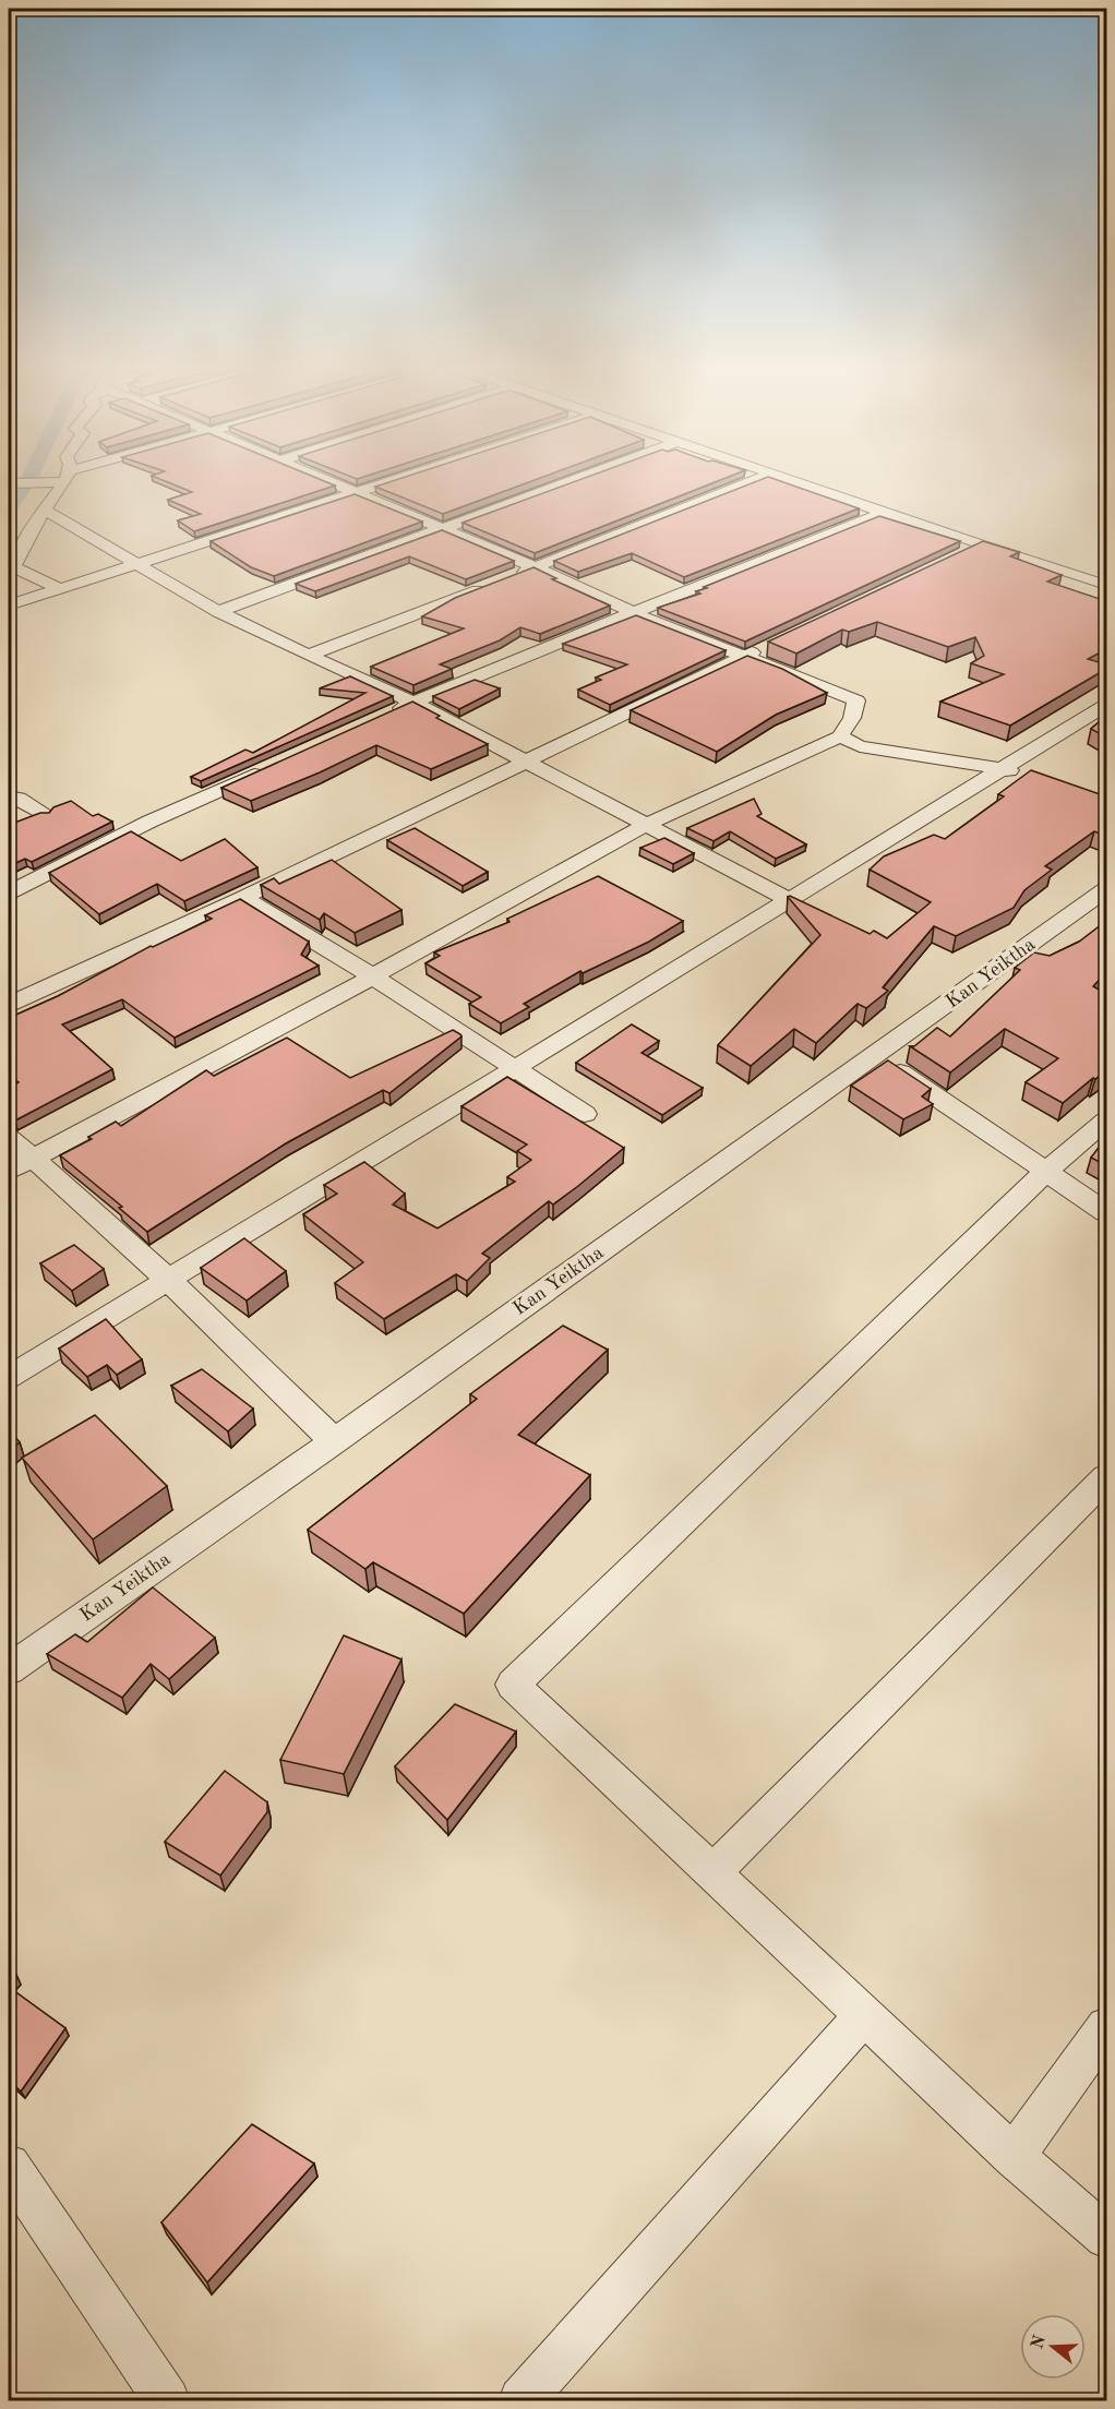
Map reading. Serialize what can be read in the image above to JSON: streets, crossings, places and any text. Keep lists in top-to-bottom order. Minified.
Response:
{"streets":{"street":["Kan Yeiktha"]},"north":"left"}
